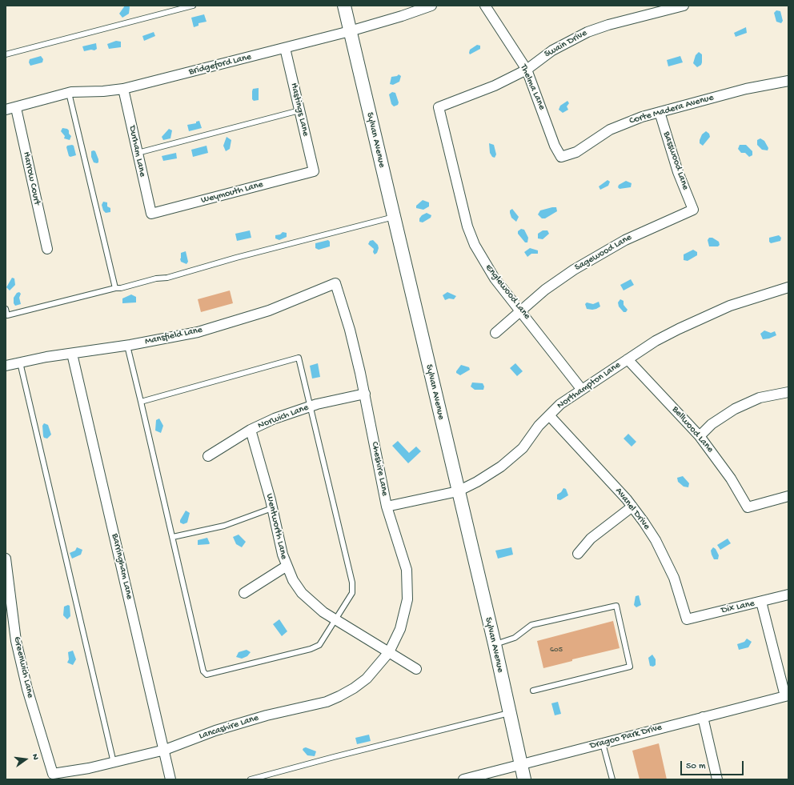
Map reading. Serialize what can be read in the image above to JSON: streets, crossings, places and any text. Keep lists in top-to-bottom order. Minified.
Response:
{"streets":{"main road":["Sylvan Avenue"],"street":["Swain Drive","Bridgeford Lane","Thelma Lane","Hastings Lane","Corte Madera Avenue","Durham Lane","Basswood Lane","Harrow Court","Weymouth Lane","Sagewood Lane","Englewood Lane","Mansfield Lane","Northampton Lane","Norwich Lane","Bellwood Lane","Cheshire Lane","Avanel Drive","Wentworth Lane","Barringham Lane","Dix Lane","Greenwich Lane","Lancashire Lane","Dragoo Park Drive"]},"crossings":[["Swain Drive","Thelma Lane"],["Swain Drive","Englewood Lane"],["Bridgeford Lane","Hastings Lane"],["Bridgeford Lane","Sylvan Avenue"],["Bridgeford Lane","Durham Lane"],["Bridgeford Lane","Harrow Court"],["Thelma Lane","Corte Madera Avenue"],["Hastings Lane","Weymouth Lane"],["Corte Madera Avenue","Basswood Lane"],["Sylvan Avenue","Northampton Lane"],["Sylvan Avenue","Dragoo Park Drive"],["Durham Lane","Weymouth Lane"],["Basswood Lane","Sagewood Lane"],["Sagewood Lane","Englewood Lane"],["Englewood Lane","Northampton Lane"],["Mansfield Lane","Cheshire Lane"],["Mansfield Lane","Barringham Lane"],["Northampton Lane","Bellwood Lane"],["Northampton Lane","Cheshire Lane"],["Northampton Lane","Avanel Drive"],["Norwich Lane","Cheshire Lane"],["Norwich Lane","Wentworth Lane"],["Cheshire Lane","Wentworth Lane"],["Cheshire Lane","Lancashire Lane"],["Avanel Drive","Dix Lane"],["Wentworth Lane","Lancashire Lane"],["Barringham Lane","Lancashire Lane"],["Greenwich Lane","Lancashire Lane"]],"house_numbers":["605"],"scale_bar":"50 m","north":"right"}
